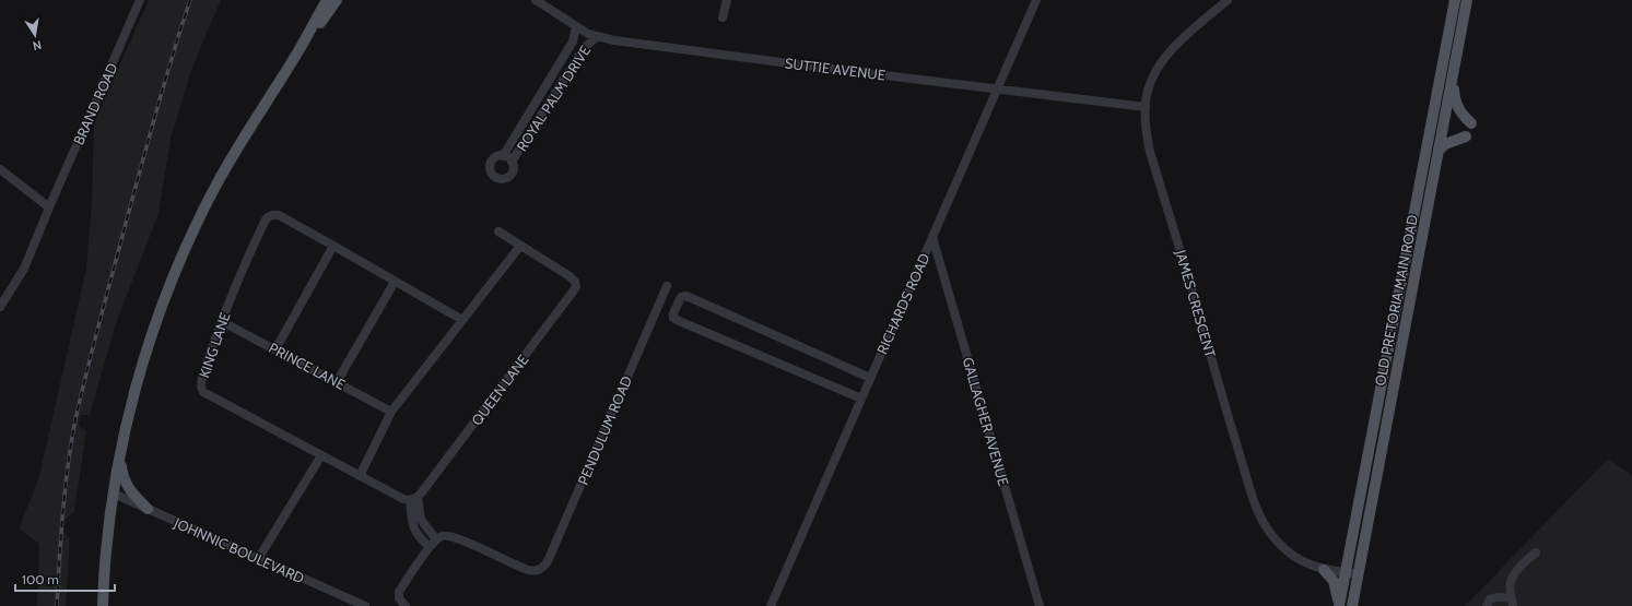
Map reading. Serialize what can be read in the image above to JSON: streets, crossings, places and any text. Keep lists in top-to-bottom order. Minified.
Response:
{"streets":{"main road":["OLD PRETORIA MAIN ROAD"],"street":["SUTTIE AVENUE","ROYAL PALM DRIVE","BRAND ROAD","RICHARDS ROAD","JAMES CRESCENT","KING LANE","PRINCE LANE","QUEEN LANE","GALLAGHER AVENUE","PENDULUM ROAD","JOHNNIC BOULEVARD"]},"crossings":[["SUTTIE AVENUE","ROYAL PALM DRIVE"],["SUTTIE AVENUE","RICHARDS ROAD"],["SUTTIE AVENUE","JAMES CRESCENT"],["OLD PRETORIA MAIN ROAD","JAMES CRESCENT"],["RICHARDS ROAD","GALLAGHER AVENUE"],["KING LANE","PRINCE LANE"]],"scale_bar":"100 m","north":"bottom"}
